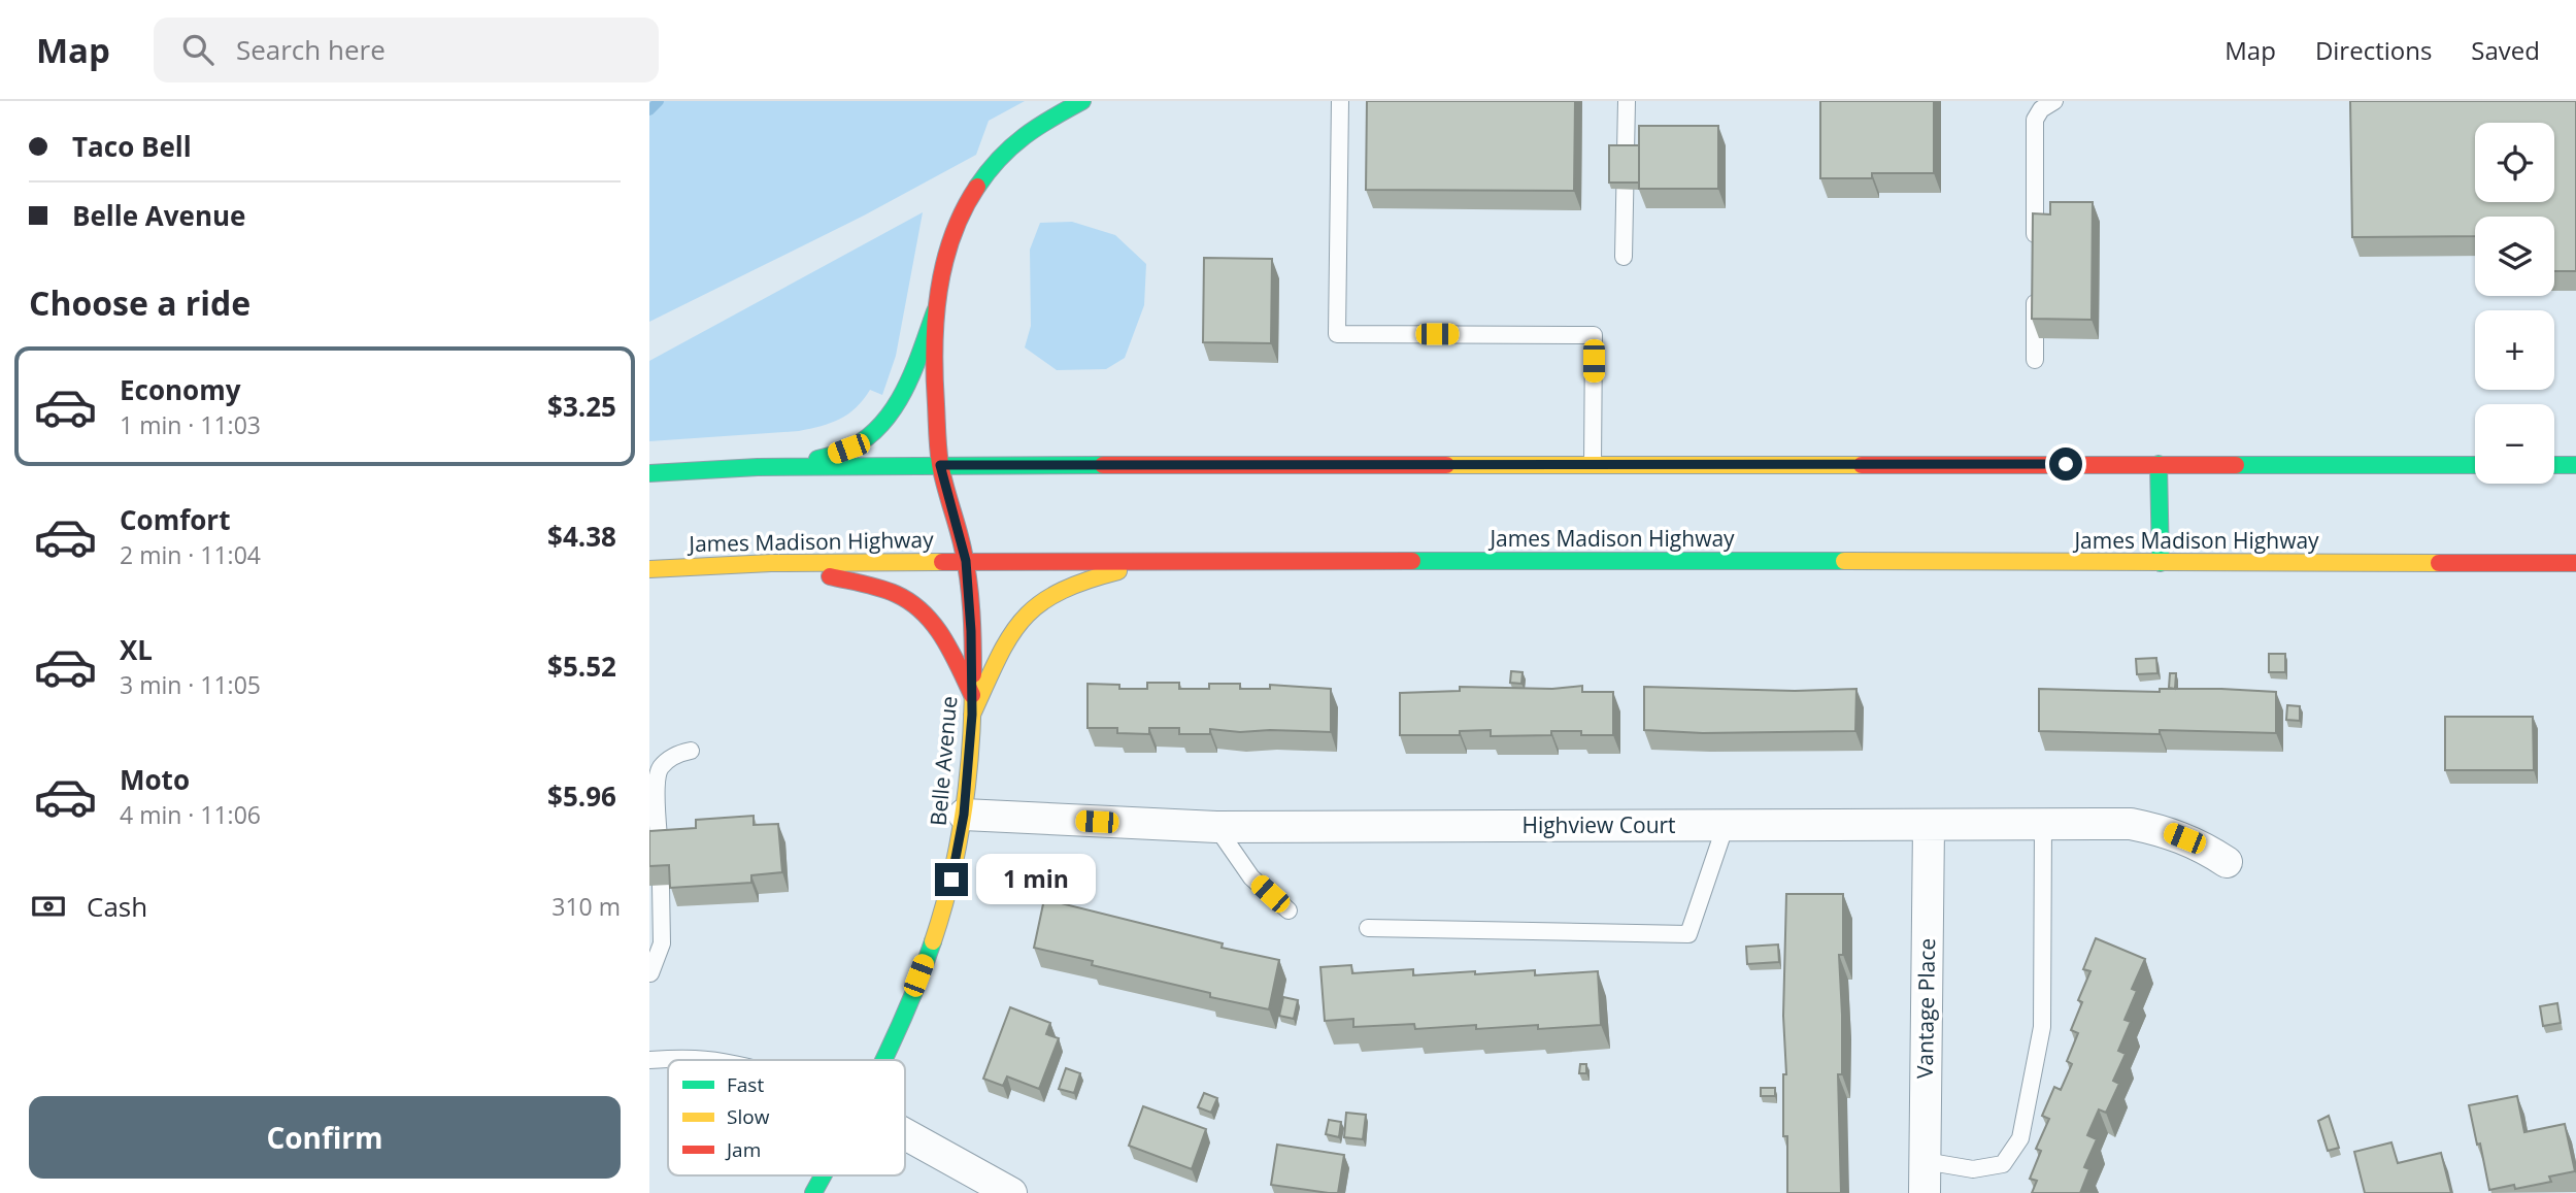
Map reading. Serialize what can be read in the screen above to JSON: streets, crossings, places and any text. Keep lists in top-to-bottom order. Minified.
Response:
{"streets":{"main road":["James Madison Highway","Belle Avenue"],"street":["Highview Court","Vantage Place"]},"crossings":[["James Madison Highway","Belle Avenue"],["Belle Avenue","Highview Court"],["Highview Court","Vantage Place"]],"legend":["Fast","Slow","Jam"],"page":{"header":"Map","search":"Search here","nav":["Map","Directions","Saved"],"banner":["Taco Bell","Belle Avenue"],"map_buttons":["+","−"],"heading":"Choose a ride","list":[{"name":"Economy","note":"1 min · 11:03","value":"$3.25"},{"name":"Comfort","note":"2 min · 11:04","value":"$4.38"},{"name":"XL","note":"3 min · 11:05","value":"$5.52"},{"name":"Moto","note":"4 min · 11:06","value":"$5.96"}],"bubble":"1 min","pay":["Cash","310 m"],"buttons":"Confirm"}}
